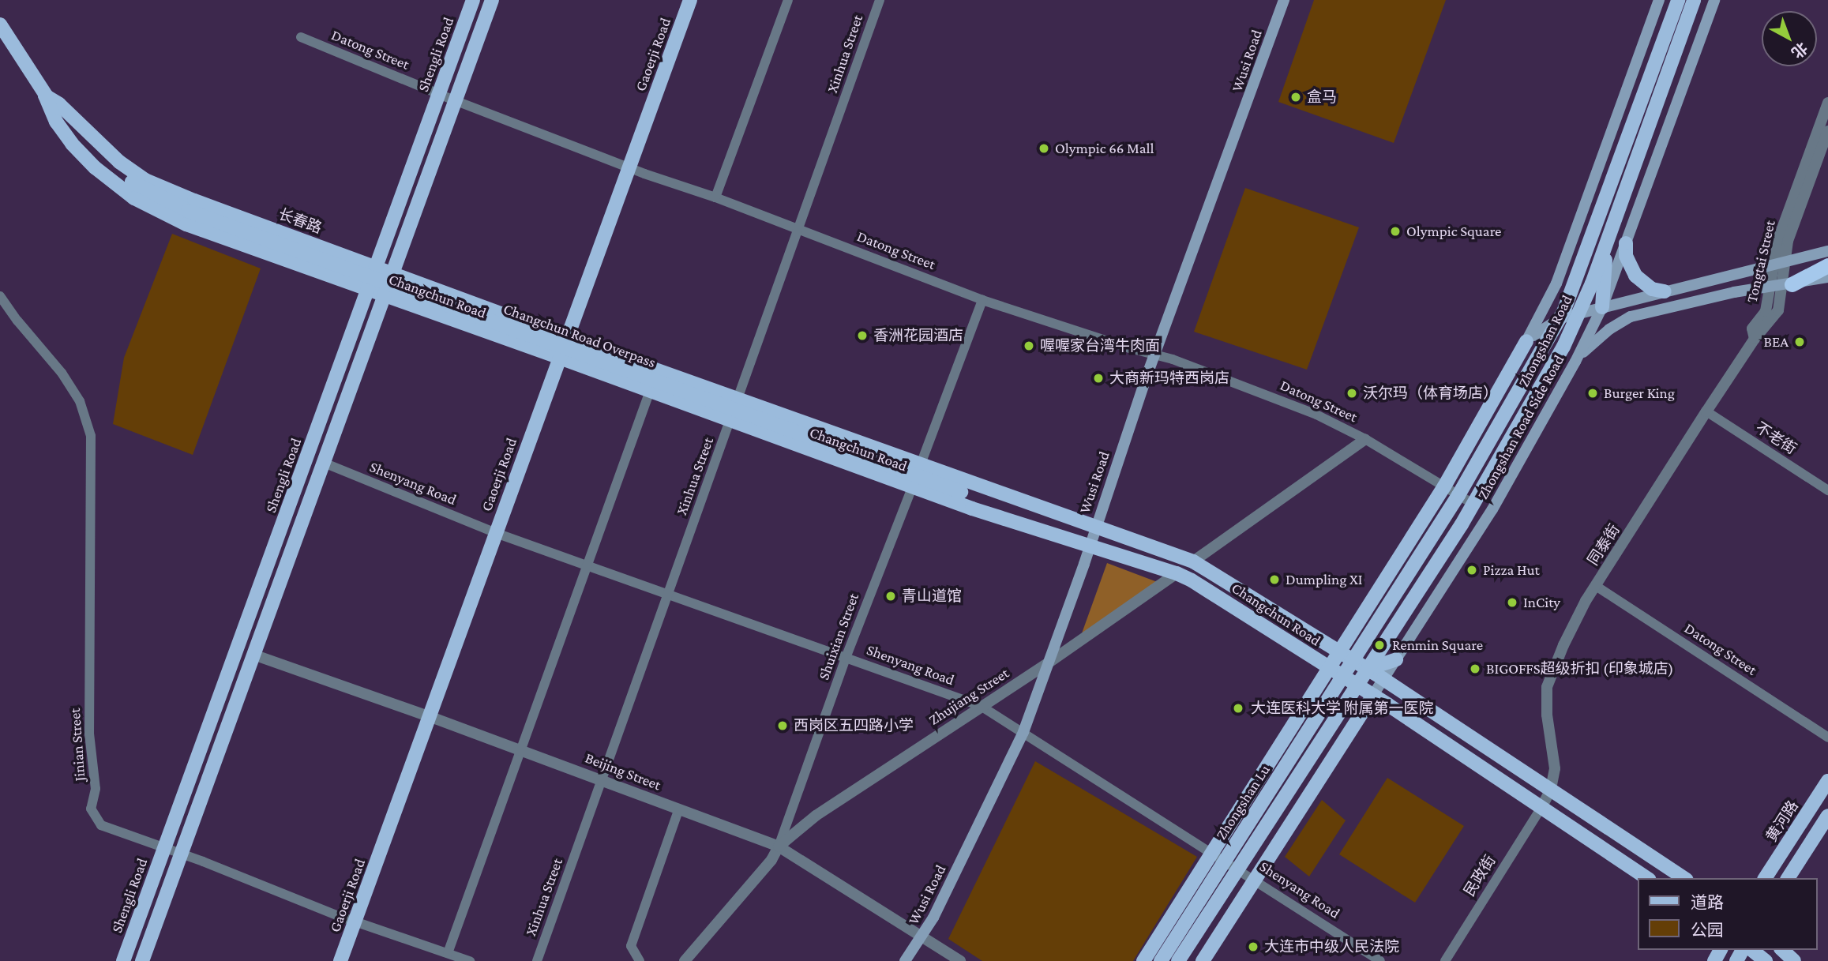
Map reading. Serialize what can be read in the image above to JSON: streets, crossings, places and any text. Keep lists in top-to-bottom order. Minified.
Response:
{"streets":{"main road":["Shengli Road","Gaoerji Road","Wusi Road","长春路","Changchun Road","Changchun Road Overpass","Zhongshan Road","Zhongshan Road Side Road","Zhongshan Lu","黄河路"],"street":["Datong Street","Xinhua Street","Tongtai Street","不老街","Shenyang Road","同泰街","Shuixian Street","Zhujiang Street","Jinian Street","Beijing Street","民政街"]},"crossings":[["Datong Street","Xinhua Street"],["Datong Street","Shengli Road"],["Datong Street","Gaoerji Road"],["Datong Street","Wusi Road"],["Datong Street","Zhongshan Road"],["Datong Street","同泰街"],["Datong Street","Shuixian Street"],["Xinhua Street","Changchun Road"],["Xinhua Street","Shenyang Road"],["Xinhua Street","Beijing Street"],["Shengli Road","长春路"],["Shengli Road","Changchun Road"],["Shengli Road","Jinian Street"],["Gaoerji Road","长春路"],["Gaoerji Road","Changchun Road"],["Gaoerji Road","Shenyang Road"],["Gaoerji Road","Jinian Street"],["Gaoerji Road","Beijing Street"],["Wusi Road","Changchun Road"],["Wusi Road","Shenyang Road"],["Wusi Road","Zhujiang Street"],["Wusi Road","Beijing Street"],["长春路","Changchun Road"],["Tongtai Street","同泰街"],["Changchun Road","Changchun Road Overpass"],["Changchun Road","Zhongshan Road"],["Changchun Road","Zhongshan Road Side Road"],["Changchun Road","同泰街"],["Changchun Road","Shuixian Street"],["Changchun Road","Zhujiang Street"],["Changchun Road","Zhongshan Lu"],["Changchun Road","民政街"],["Zhongshan Road","Zhongshan Lu"],["不老街","同泰街"],["Shenyang Road","Shuixian Street"],["Shenyang Road","Zhujiang Street"],["Shenyang Road","Zhongshan Lu"],["Shuixian Street","Zhujiang Street"],["Shuixian Street","Beijing Street"],["Zhujiang Street","Beijing Street"]],"places":["盒马","Olympic 66 Mall","Olympic Square","香洲花园酒店","BEA","喔喔家台湾牛肉面","大商新玛特西岗店","沃尔玛（体育场店）","Burger King","Pizza Hut","Dumpling XI","青山道馆","InCity","Renmin Square","BIGOFFS超级折扣 (印象城店)","大连医科大学 附属第一医院","西岗区五四路小学","大连市中级人民法院"],"legend":["道路","公园"],"north":"bottom right"}
